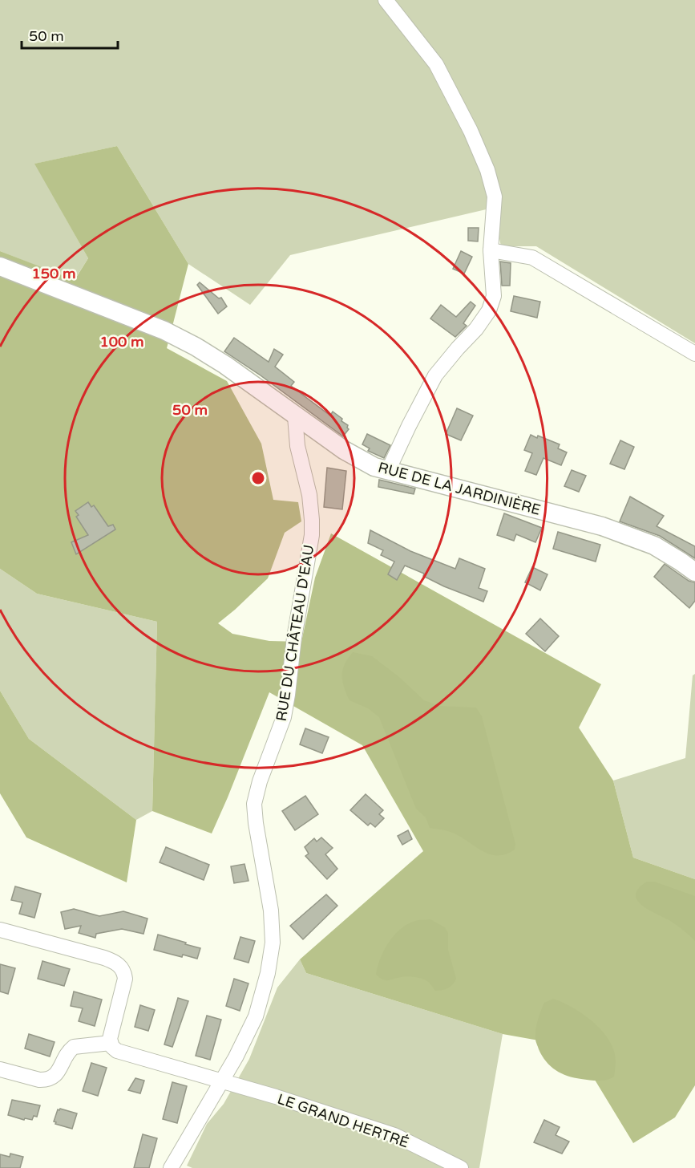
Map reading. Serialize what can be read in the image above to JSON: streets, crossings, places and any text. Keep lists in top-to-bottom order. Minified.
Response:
{"streets":{"street":["RUE DE LA JARDINIÈRE","RUE DU CHÂTEAU D'EAU","LE GRAND HERTRÉ"]},"crossings":[["RUE DE LA JARDINIÈRE","RUE DU CHÂTEAU D'EAU"],["RUE DU CHÂTEAU D'EAU","LE GRAND HERTRÉ"]],"scale_bar":"50 m","rings":["150 m","100 m","50 m"]}
